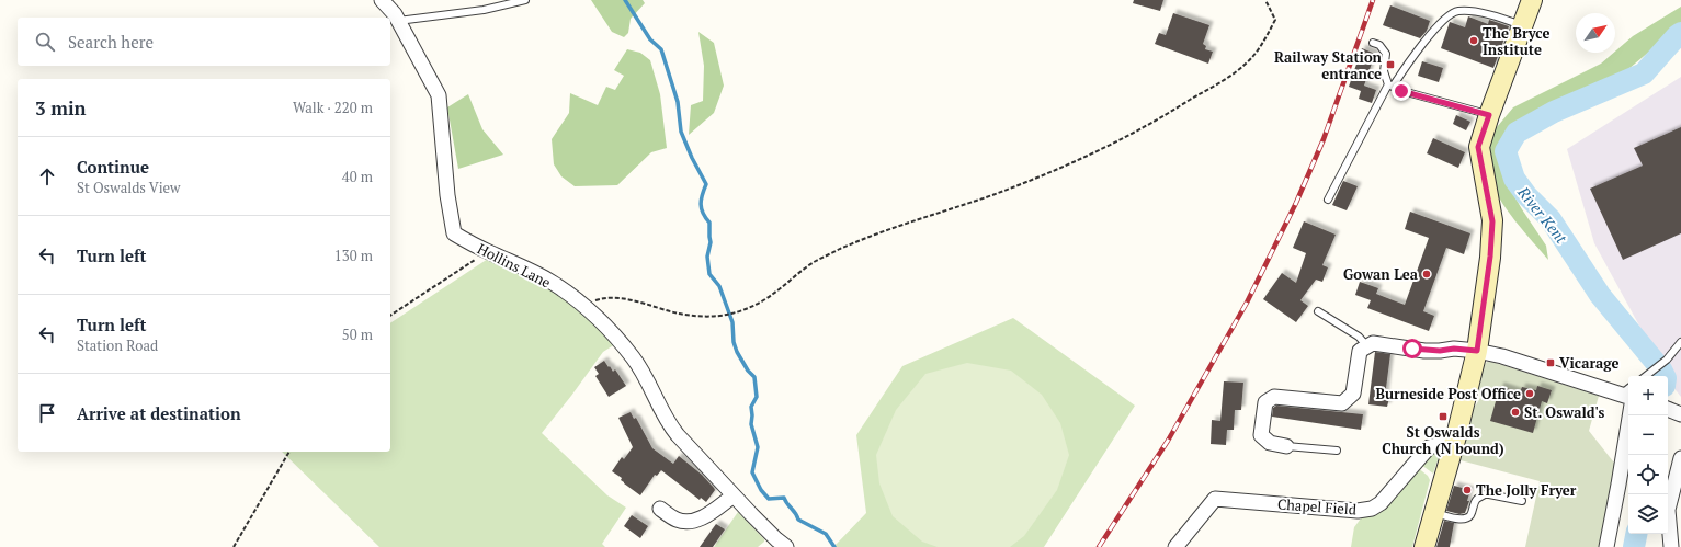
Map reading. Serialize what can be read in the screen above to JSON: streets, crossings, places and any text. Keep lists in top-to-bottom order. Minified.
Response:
{"streets":{"street":["Hollins Lane","Chapel Field"]},"water":["River Kent"],"places":{"other":["The Bryce Institute","Gowan Lea","Burneside Post Office","St. Oswald's","The Jolly Fryer"],"transit":["Railway Station entrance","Vicarage","St Oswalds Church (N bound)"]},"north":"top right","page":{"search":"Search here","heading":["3 min","Walk · 220 m"],"list":[["Continue","St Oswalds View","40 m"],["Turn left","130 m"],["Turn left","Station Road","50 m"],"Arrive at destination"],"map_buttons":["+","−"]}}
